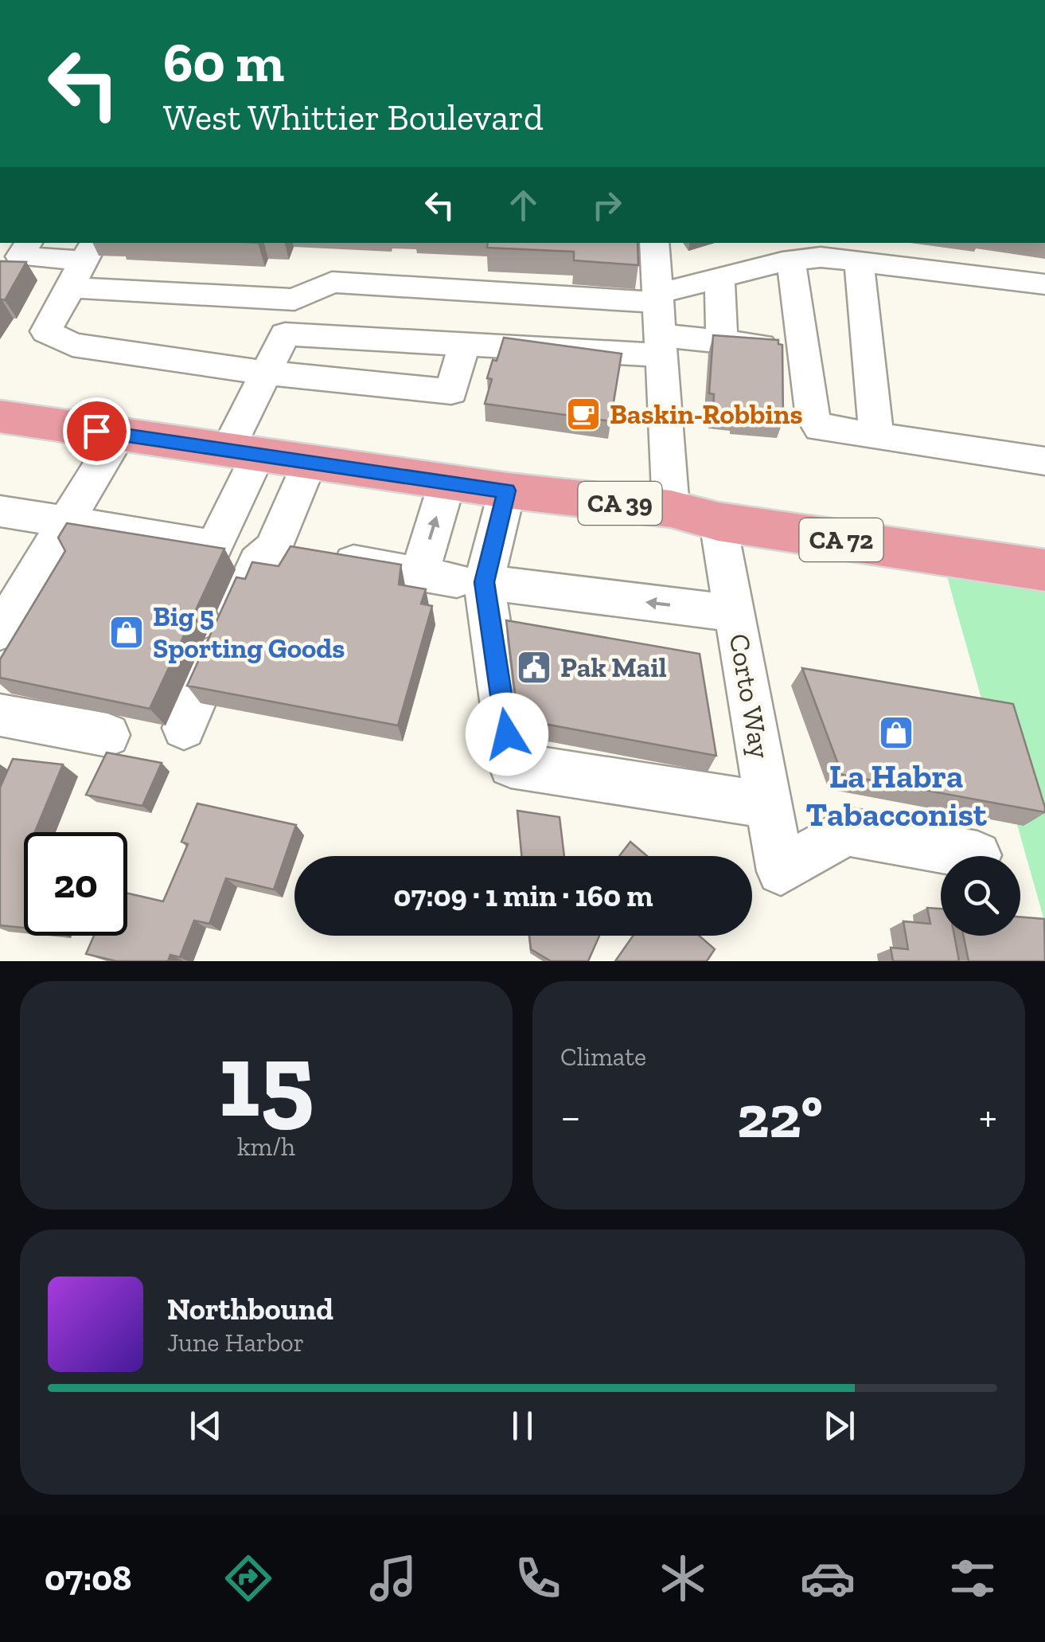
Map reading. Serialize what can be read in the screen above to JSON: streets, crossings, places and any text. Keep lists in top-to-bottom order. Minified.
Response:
{"streets":{"main road":["CA 39","CA 72"],"street":["Corto Way"]},"crossings":[["CA 39","CA 72"],["CA 39","Corto Way"],["CA 72","Corto Way"]],"places":{"cafe":["Baskin-Robbins"],"shop":["Big 5 Sporting Goods","La Habra Tabacconist"],"public building":["Pak Mail"]},"page":{"turn":["60 m","West Whittier Boulevard"],"limit":"20","trip":"07:09 · 1 min · 160 m","tile":[["15","km/h"],"Climate"],"heat":["−","22°","+"],"song":["Northbound","June Harbor"],"tabs":"07:08"}}
